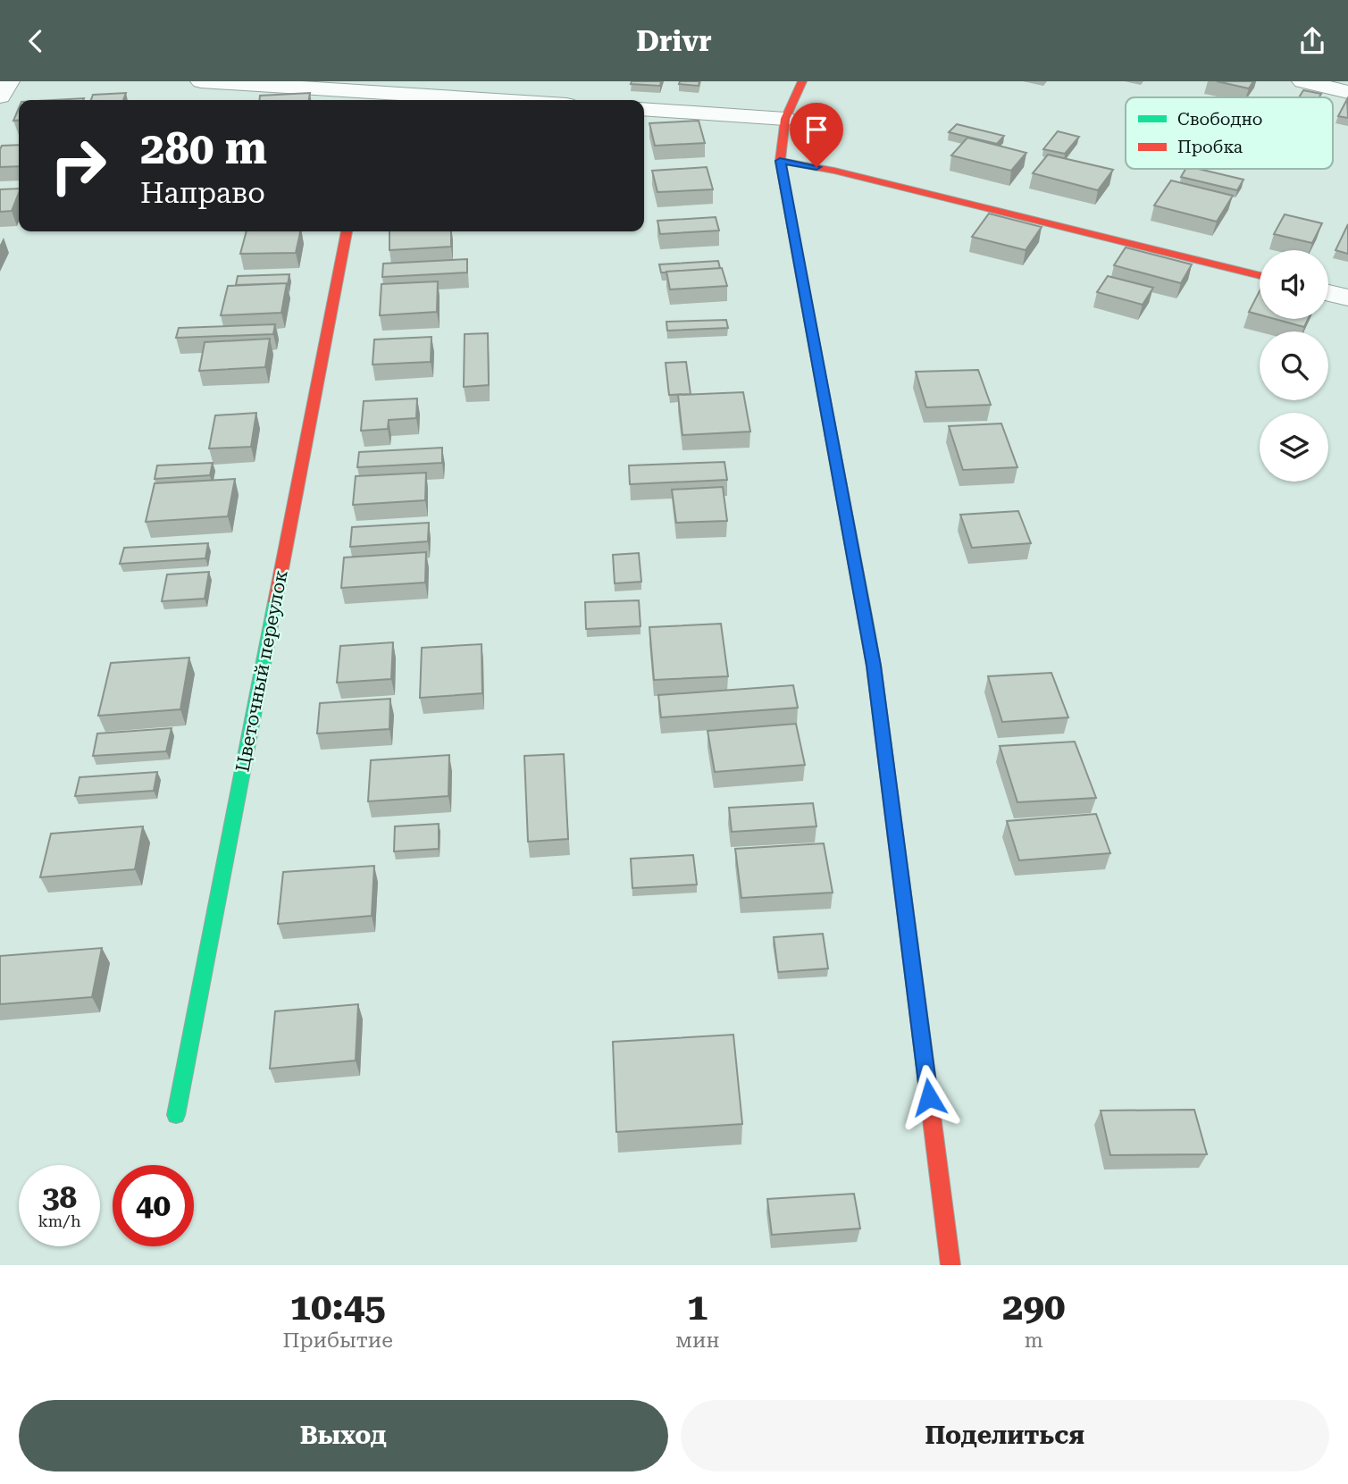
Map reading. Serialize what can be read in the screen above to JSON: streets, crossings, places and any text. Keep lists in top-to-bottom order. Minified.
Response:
{"streets":{"street":["Цветочный переулок"]},"legend":["Свободно","Пробка"],"page":{"header":"Drivr","turn":["280 m","Направо"],"speed":"38 km/h","limit":"40","eta":["10:45","Прибытие","1","мин","290","m"],"buttons":["Выход","Поделиться"]}}
